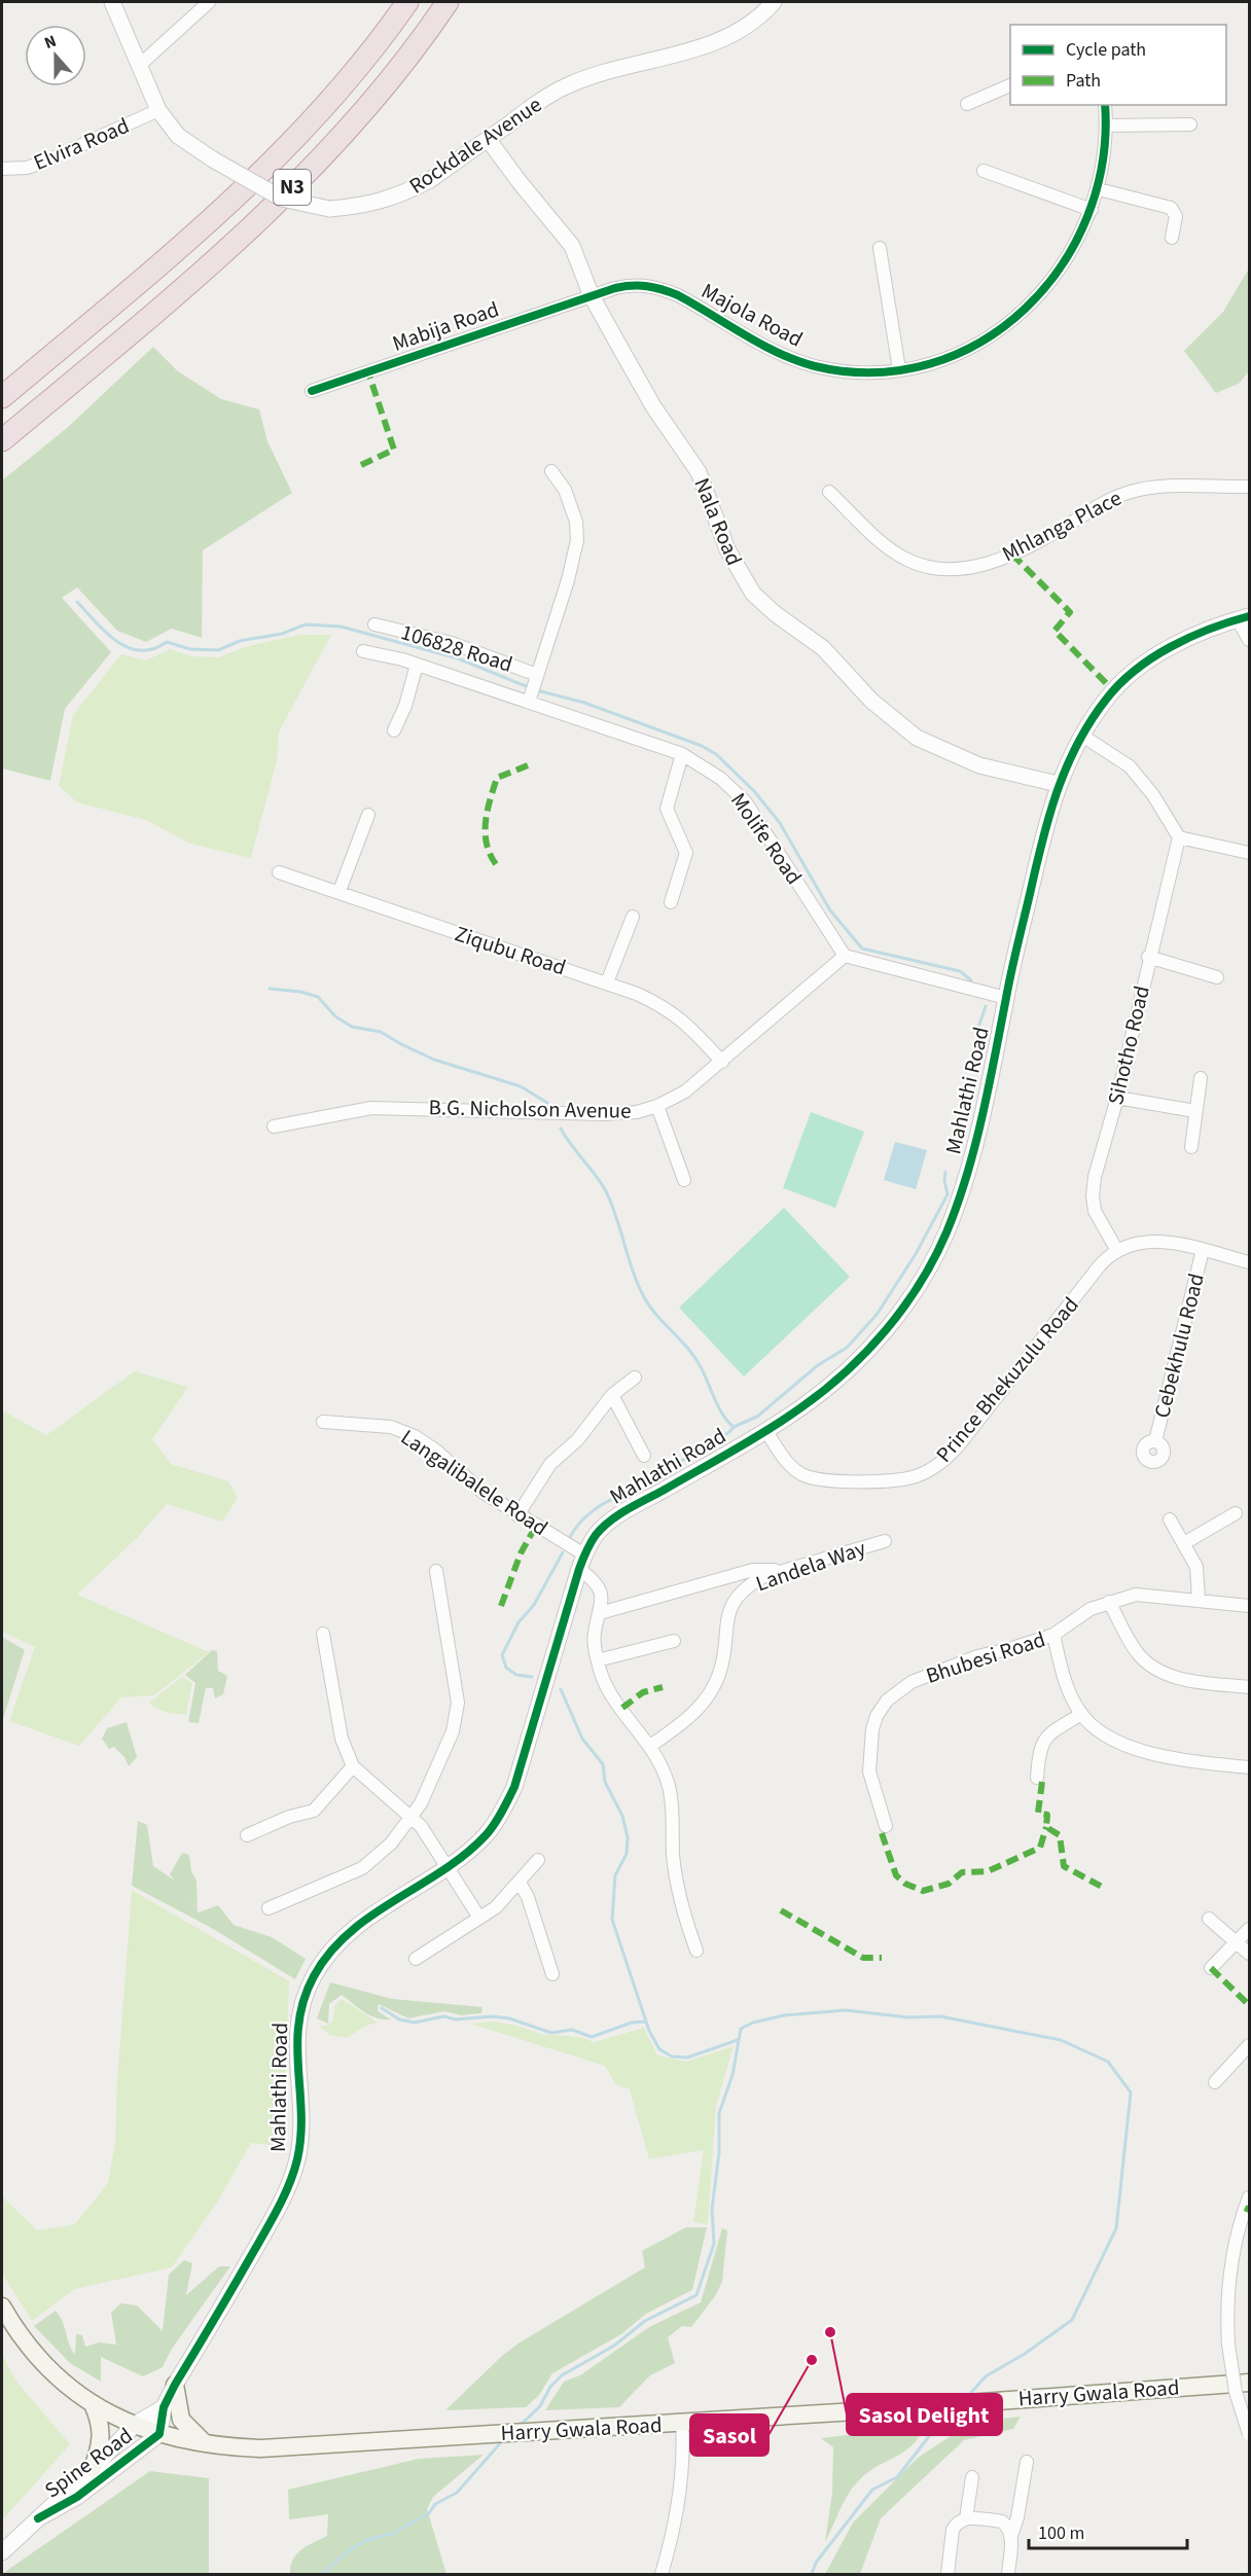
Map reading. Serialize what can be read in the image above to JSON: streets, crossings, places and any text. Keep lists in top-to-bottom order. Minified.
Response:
{"streets":{"highway":["N3"],"main road":["Harry Gwala Road"],"street":["Elvira Road","Rockdale Avenue","Majola Road","Mabija Road","Nala Road","Mhlanga Place","106828 Road","Molife Road","Ziqubu Road","Sihotho Road","Mahlathi Road","B.G. Nicholson Avenue","Cebekhulu Road","Prince Bhekuzulu Road","Langalibalele Road","Landela Way","Bhubesi Road","Spine Road"]},"crossings":[["Elvira Road","Rockdale Avenue"],["Rockdale Avenue","Nala Road"],["Majola Road","Mabija Road"],["Majola Road","Nala Road"],["Mabija Road","Nala Road"],["Nala Road","Mahlathi Road"],["Molife Road","B.G. Nicholson Avenue"],["Ziqubu Road","B.G. Nicholson Avenue"],["Sihotho Road","Prince Bhekuzulu Road"],["Mahlathi Road","Prince Bhekuzulu Road"],["Mahlathi Road","Langalibalele Road"],["Mahlathi Road","Harry Gwala Road"],["Mahlathi Road","Spine Road"],["Harry Gwala Road","Spine Road"]],"places":["Sasol Delight","Sasol"],"legend":["Cycle path","Path"],"scale_bar":"100 m","north":"top"}
